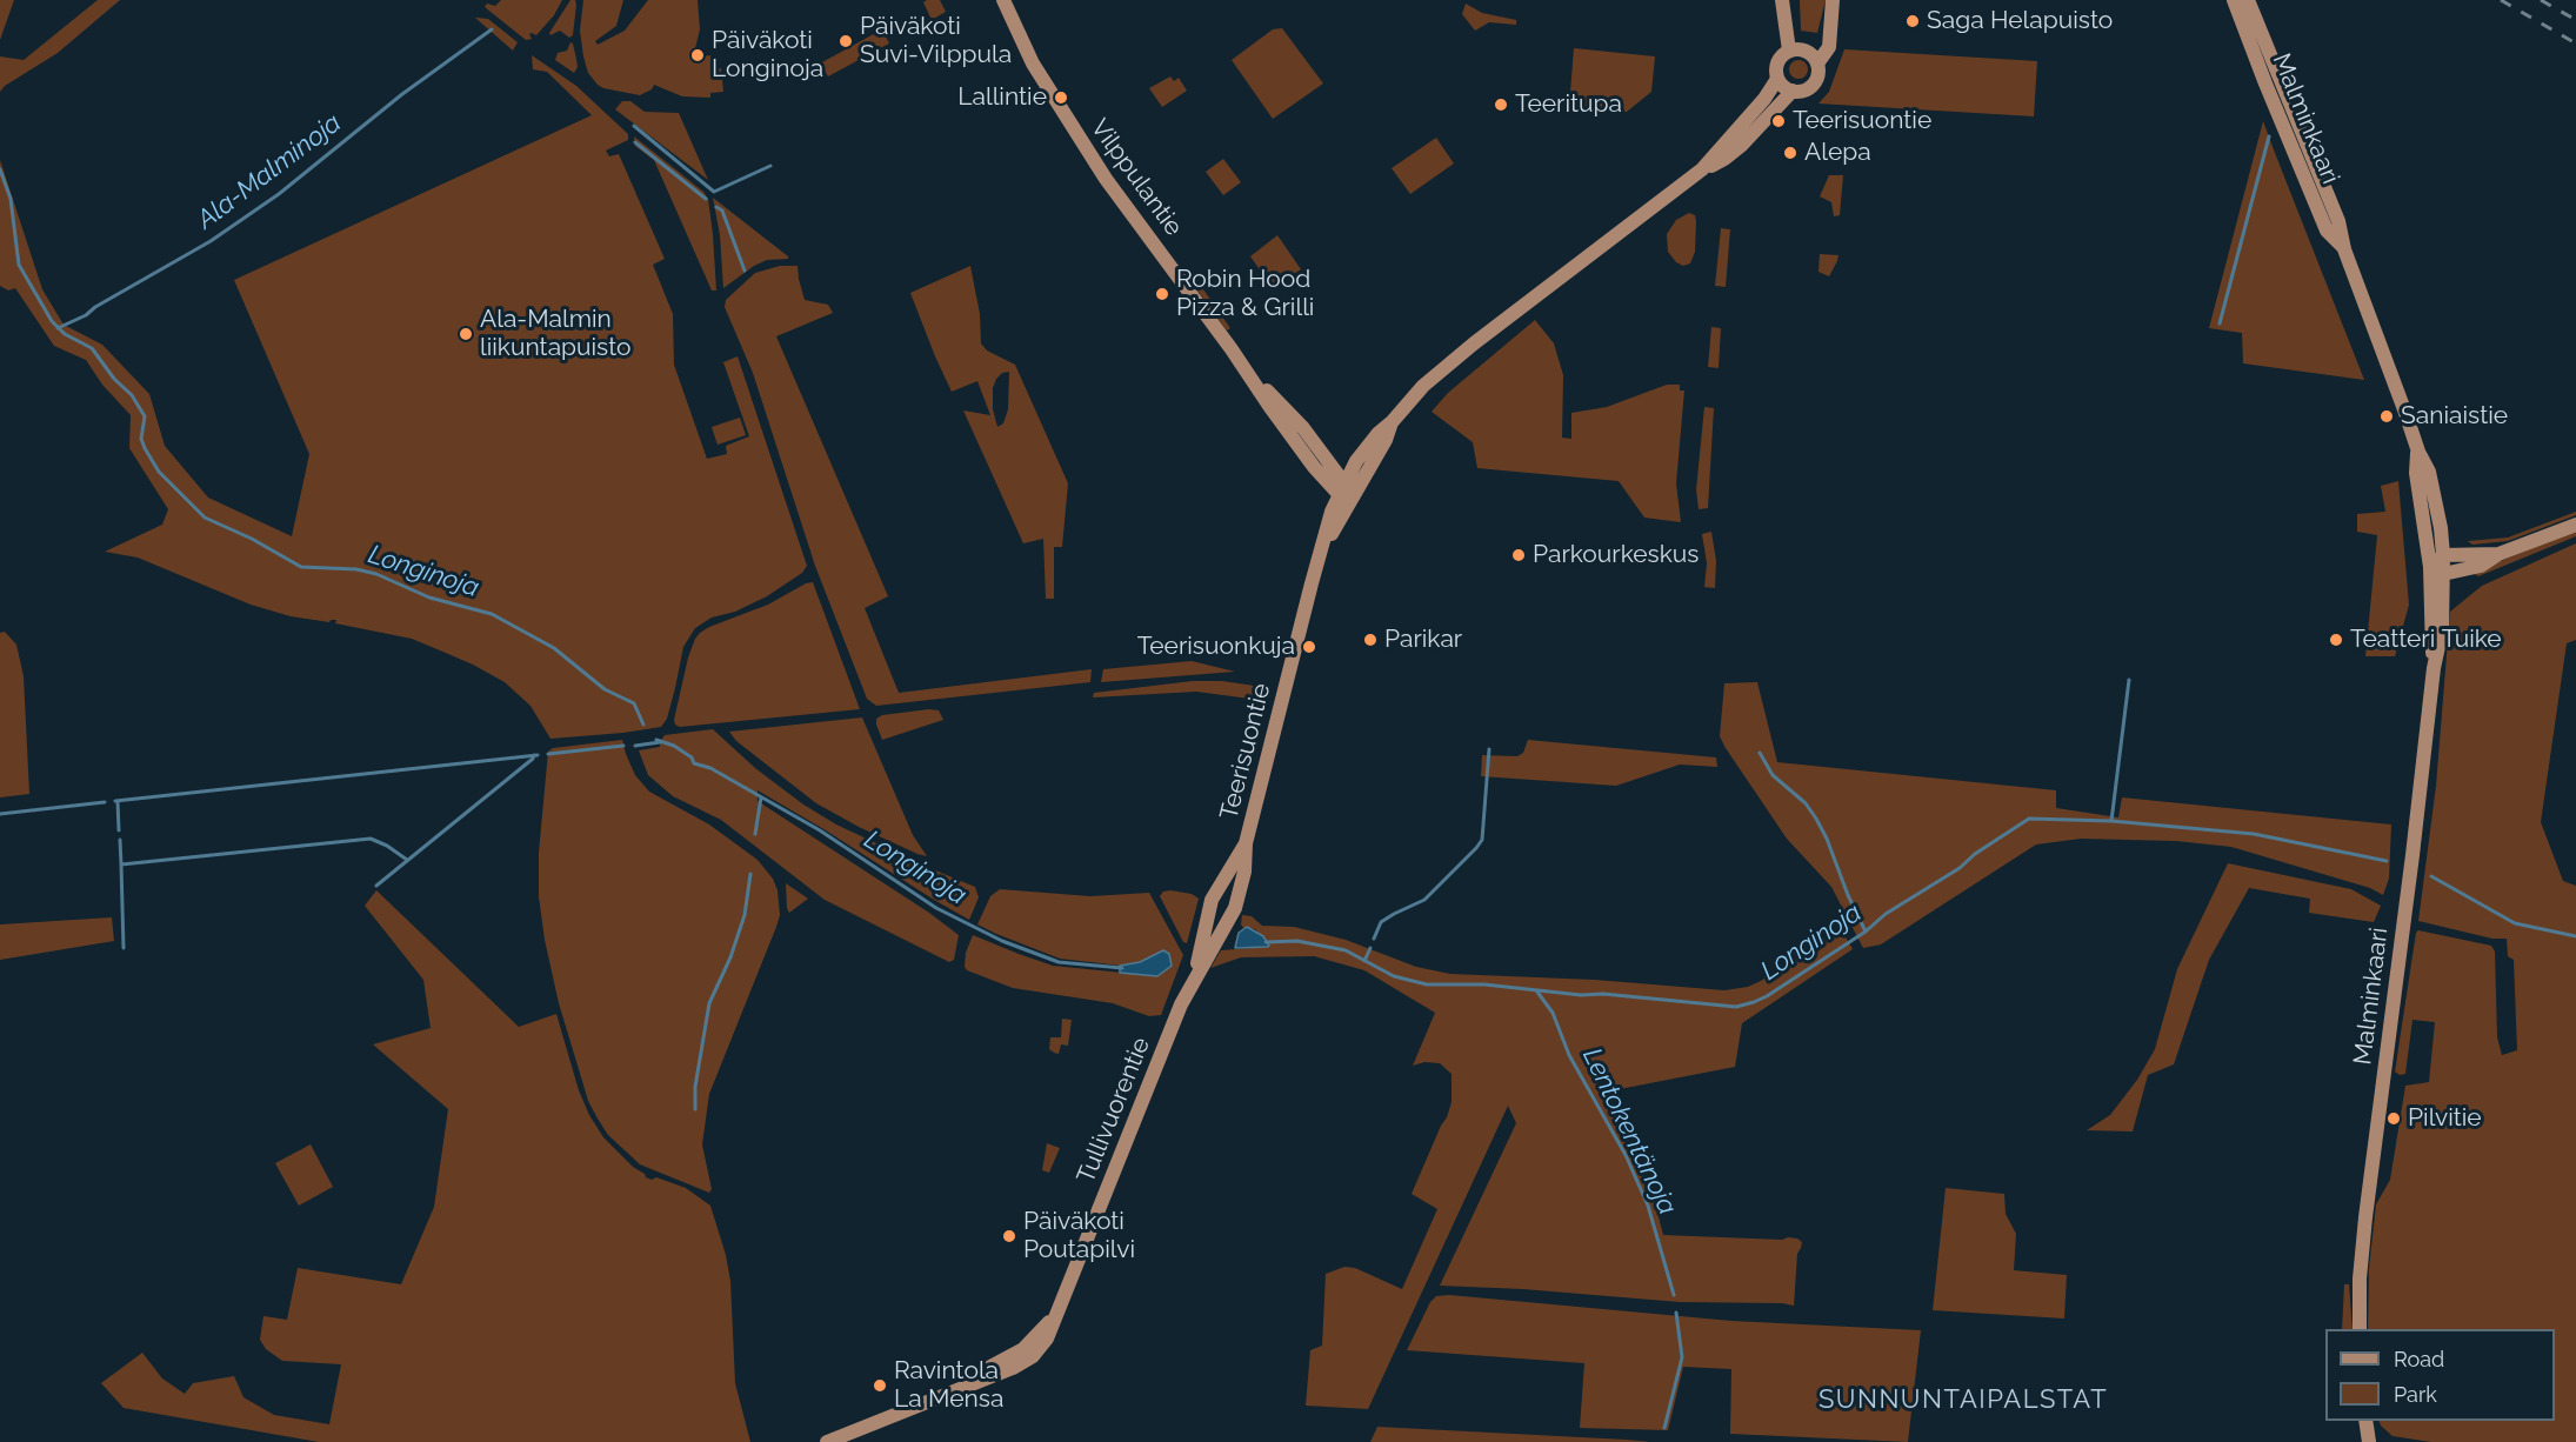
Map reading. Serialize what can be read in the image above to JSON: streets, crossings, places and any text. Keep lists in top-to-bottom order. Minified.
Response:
{"streets":{"main road":["Malminkaari","Vilppulantie","Teerisuontie","Tullivuorentie"]},"crossings":[["Vilppulantie","Teerisuontie"],["Teerisuontie","Tullivuorentie"]],"districts":["SUNNUNTAIPALSTAT"],"water":["Ala-Malminoja","Longinoja","Lentokentänoja"],"places":["Saga Helapuisto","Päiväkoti Suvi-Vilppula","Päiväkoti Longinoja","Lallintie","Teeritupa","Teerisuontie","Alepa","Robin Hood Pizza & Grilli","Ala-Malmin liikuntapuisto","Saniaistie","Parkourkeskus","Parikar","Teatteri Tuike","Teerisuonkuja","Pilvitie","Päiväkoti Poutapilvi","Ravintola La Mensa"],"legend":["Road","Park"]}
